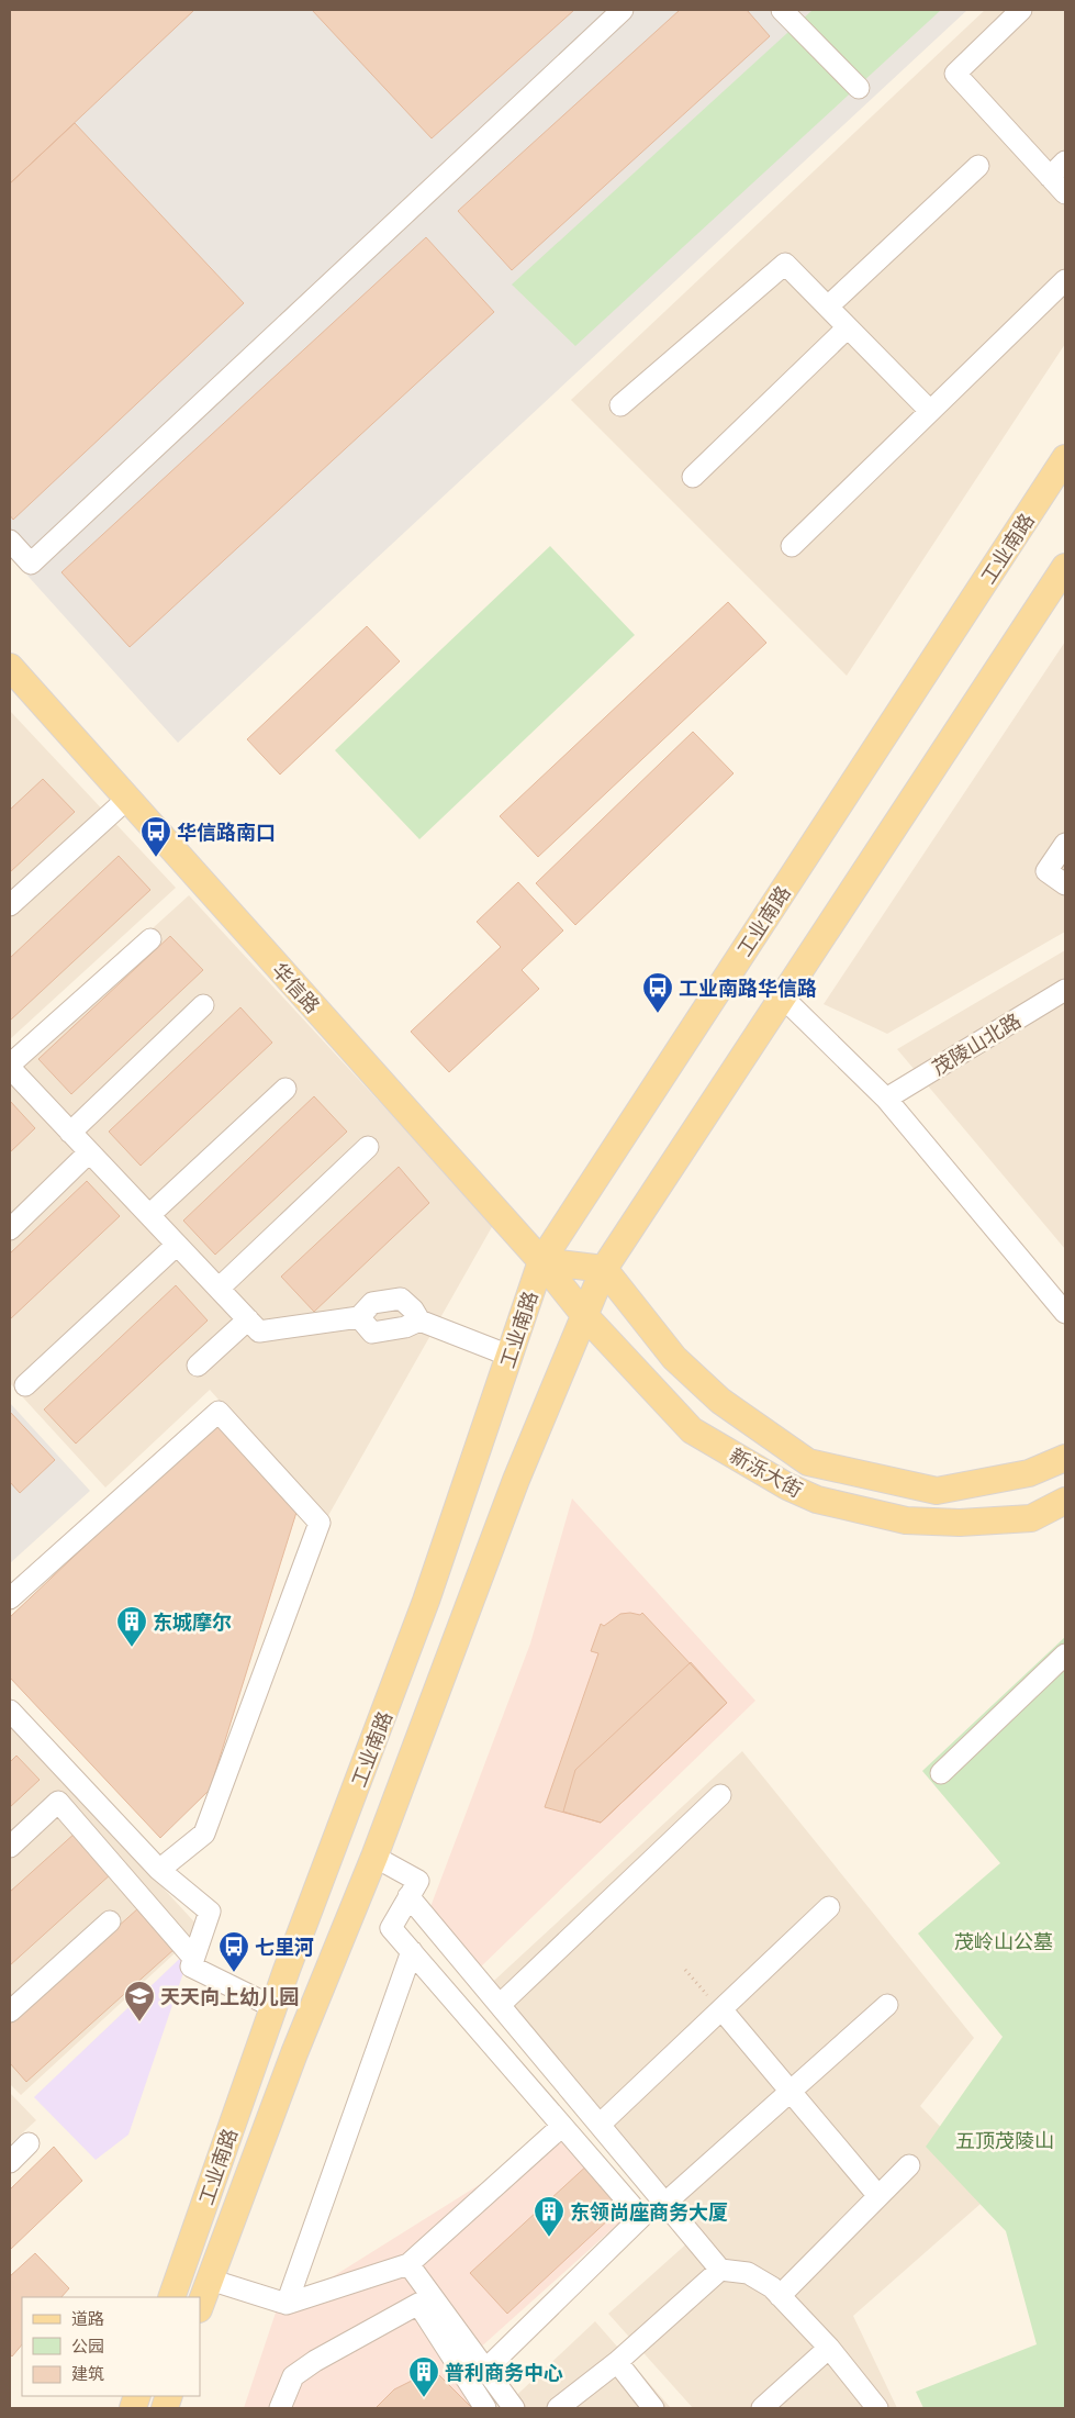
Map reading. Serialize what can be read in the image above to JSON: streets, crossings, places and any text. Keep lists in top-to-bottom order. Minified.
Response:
{"streets":{"main road":["工业南路","华信路","新泺大街"],"street":["茂陵山北路"]},"crossings":[["工业南路","华信路"],["工业南路","新泺大街"],["华信路","新泺大街"]],"parks":["茂岭山公墓","五顶茂陵山"],"places":{"bus stop":["华信路南口","工业南路华信路","七里河"],"building":["东城摩尔","东领尚座商务大厦","普利商务中心"],"school or university":["天天向上幼儿园"]},"legend":["道路","公园","建筑"]}
